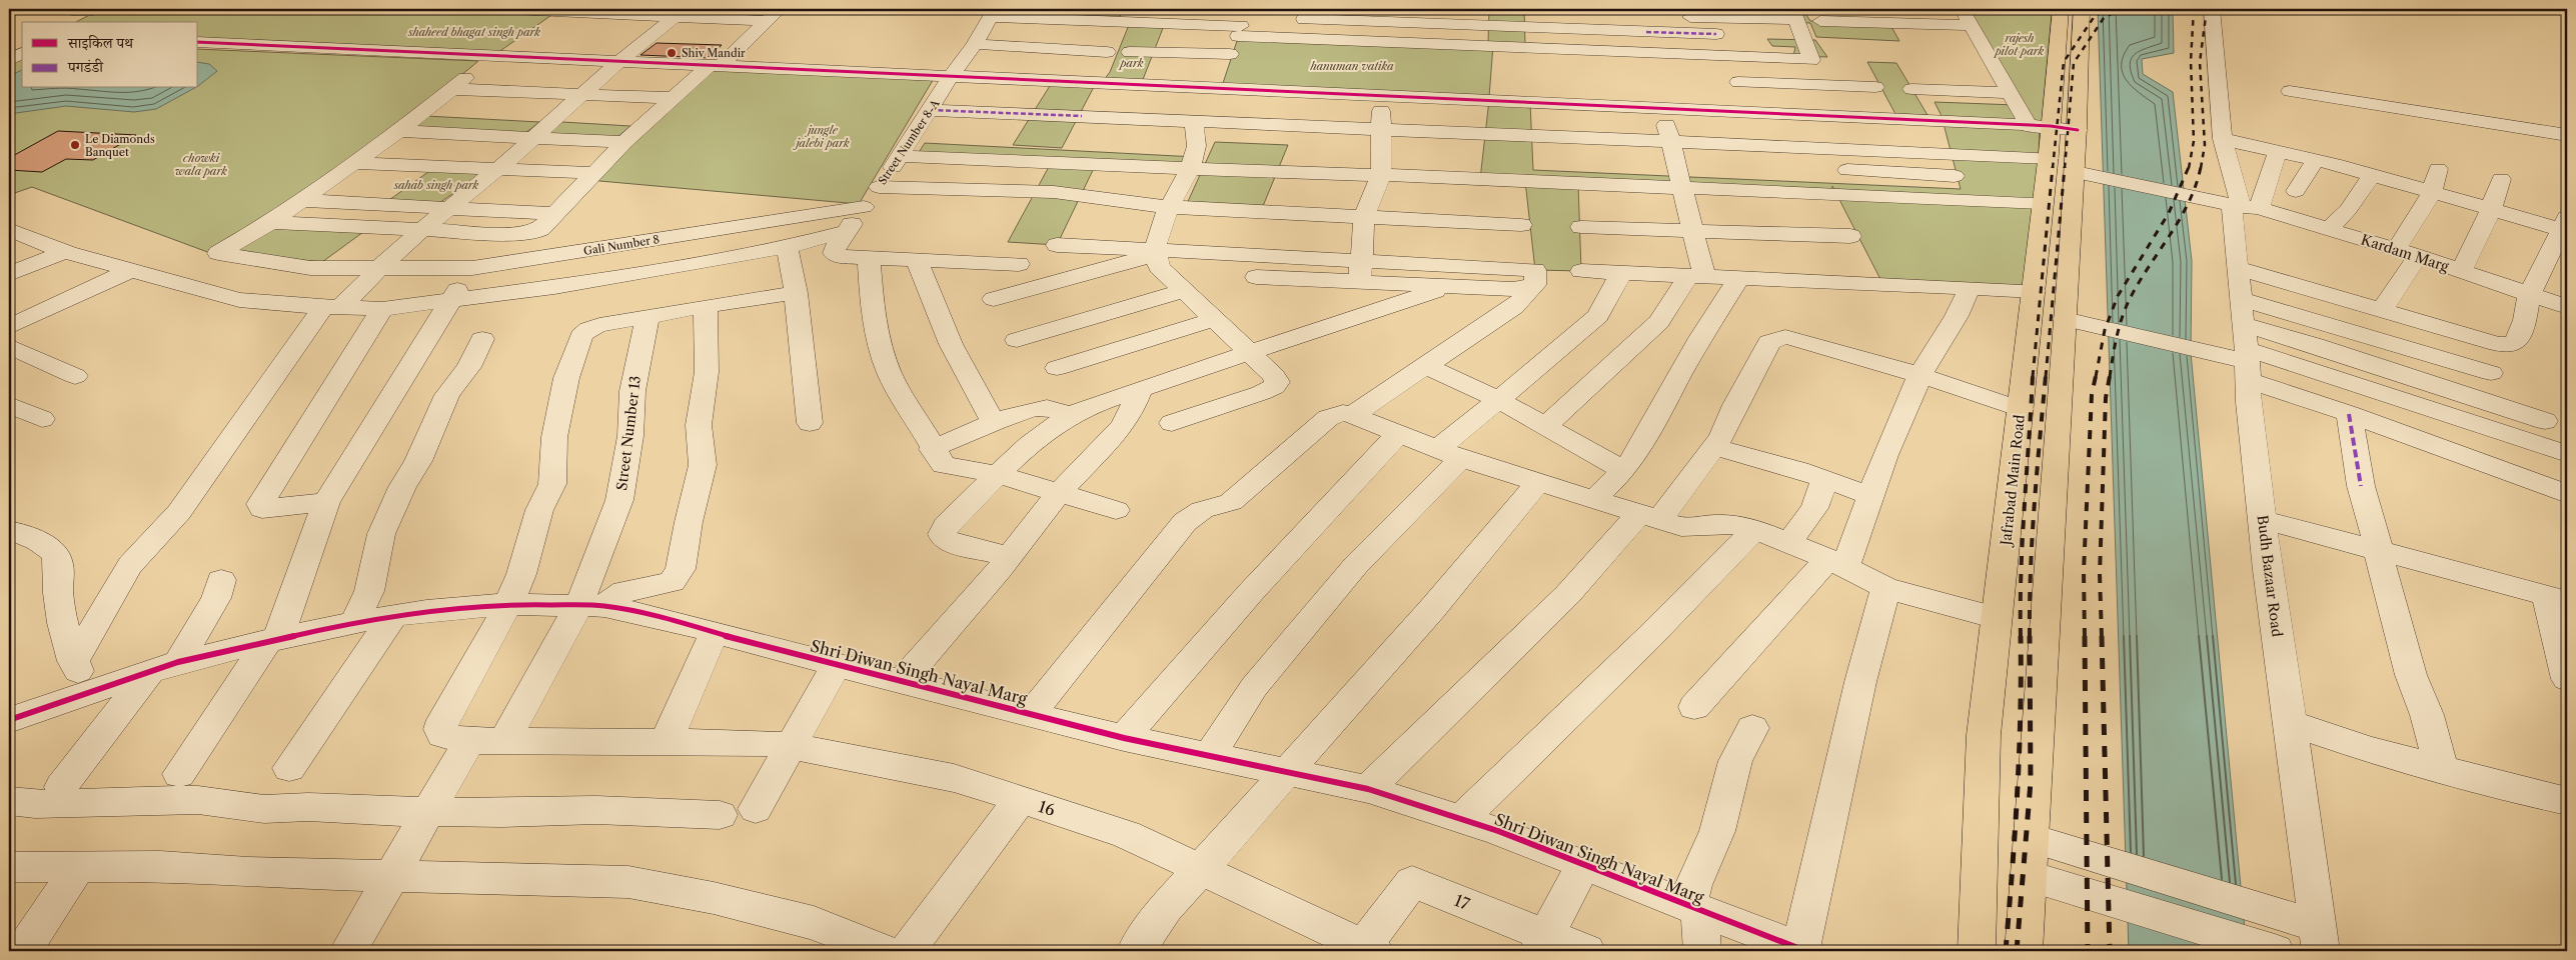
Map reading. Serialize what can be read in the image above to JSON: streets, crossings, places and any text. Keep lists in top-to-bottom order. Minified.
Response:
{"streets":{"main road":["Jafrabad Main Road"],"street":["Street Number 8-A","Gali Number 8","Kardam Marg","Street Number 13","Budh Bazaar Road","Shri Diwan Singh Nayal Marg","16","17"]},"crossings":[["Street Number 8-A","Gali Number 8"],["Kardam Marg","Budh Bazaar Road"],["Street Number 13","Shri Diwan Singh Nayal Marg"],["Street Number 13","16"],["Shri Diwan Singh Nayal Marg","16"],["16","17"]],"parks":["shaheed bhagat singh park","rajesh pilot park","park","hanuman vatika","jungle jalebi park","chowki wala park","sahab singh park"],"places":["Shiv Mandir","Le Diamonds Banquet"],"legend":["साइकिल पथ","पगडंडी"]}
